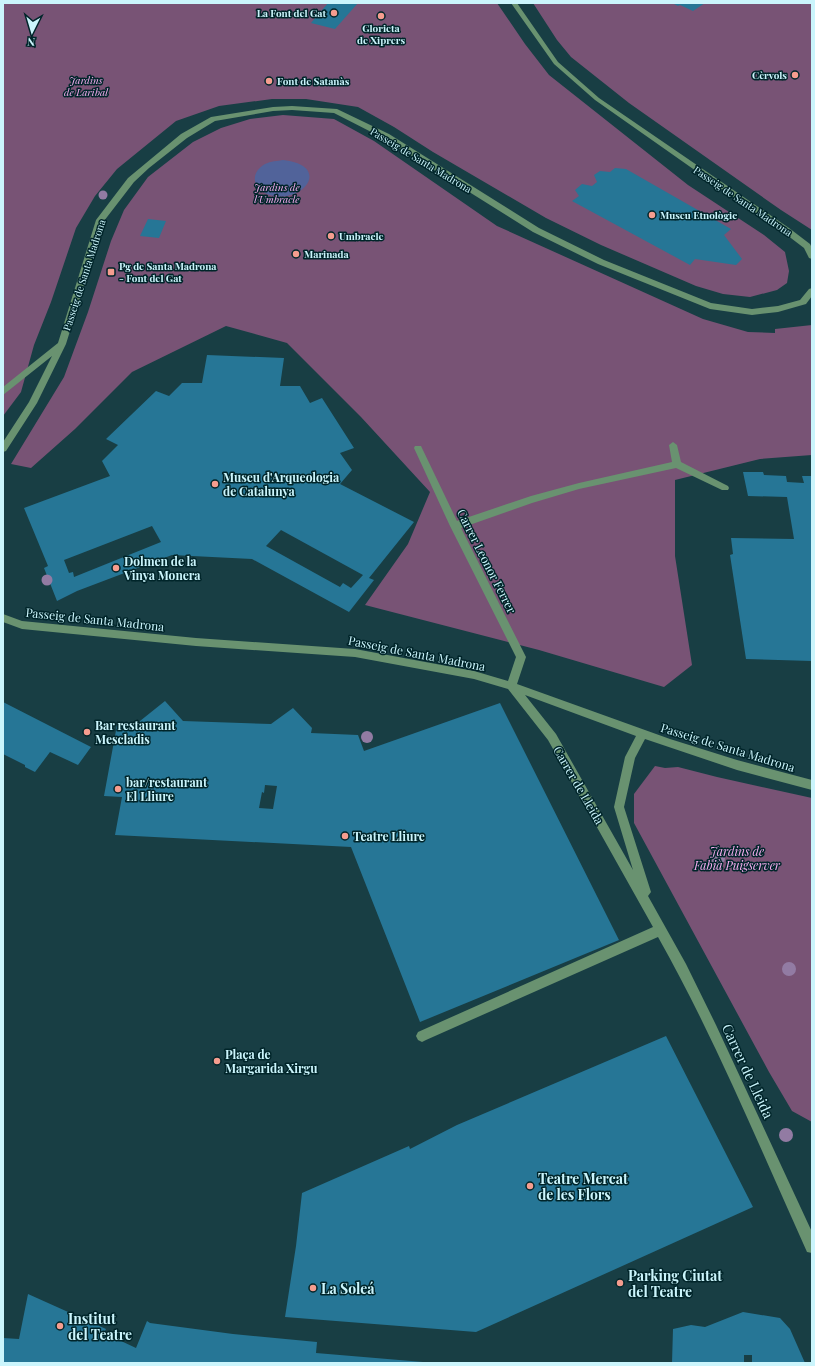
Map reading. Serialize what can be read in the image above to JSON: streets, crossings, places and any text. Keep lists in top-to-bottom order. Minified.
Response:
{"streets":{"street":["Passeig de Santa Madrona","Carrer Leonor Ferrer","Carrer de Lleida"]},"crossings":[["Passeig de Santa Madrona","Carrer Leonor Ferrer"],["Passeig de Santa Madrona","Carrer de Lleida"],["Carrer Leonor Ferrer","Carrer de Lleida"]],"parks":["Jardins de Laribal","Jardins de l'Umbracle","Jardins de Fabià Puigserver"],"places":{"other":["La Font del Gat","Glorieta de Xiprers","Cèrvols","Font de Satanàs","Museu Etnològic","Umbracle","Marinada","Museu d'Arqueologia de Catalunya","Dolmen de la Vinya Monera","Bar restaurant Mescladis","bar/restaurant El Lliure","Teatre Lliure","Plaça de Margarida Xirgu","Teatre Mercat de les Flors","Parking Ciutat del Teatre","La Soleá","Institut del Teatre"],"transit":["Pg de Santa Madrona - Font del Gat"]},"north":"bottom"}
